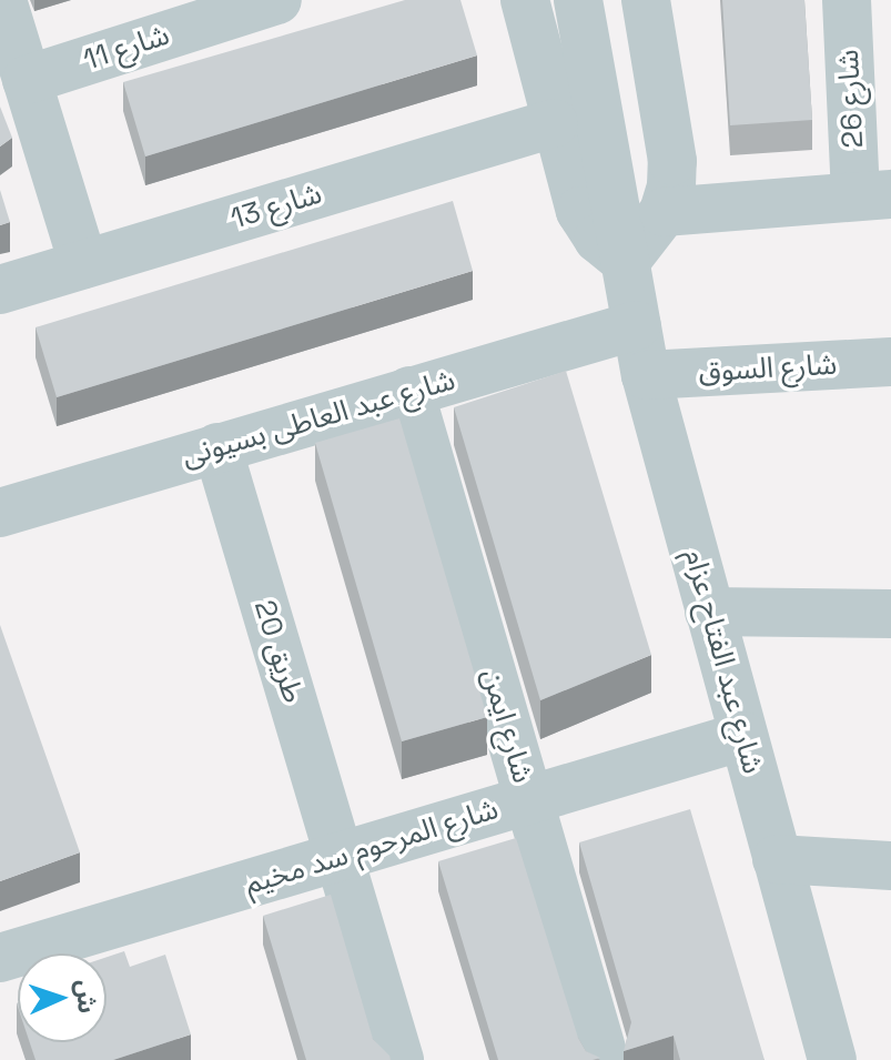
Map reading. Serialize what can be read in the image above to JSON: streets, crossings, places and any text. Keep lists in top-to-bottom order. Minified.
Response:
{"streets":{"street":["شارع 11","شارع 26","شارع 13","شارع السوق","شارع عبد العاطى بسيونى","طريق 20","شارع عبد الفتاح عزام","شارع ايمن","شارع المرحوم سد مخيم"]},"crossings":[["شارع السوق","شارع عبد الفتاح عزام"],["شارع عبد العاطى بسيونى","طريق 20"],["شارع عبد العاطى بسيونى","شارع عبد الفتاح عزام"],["شارع عبد العاطى بسيونى","شارع ايمن"],["طريق 20","شارع المرحوم سد مخيم"],["شارع عبد الفتاح عزام","شارع المرحوم سد مخيم"],["شارع ايمن","شارع المرحوم سد مخيم"]],"north":"right"}
